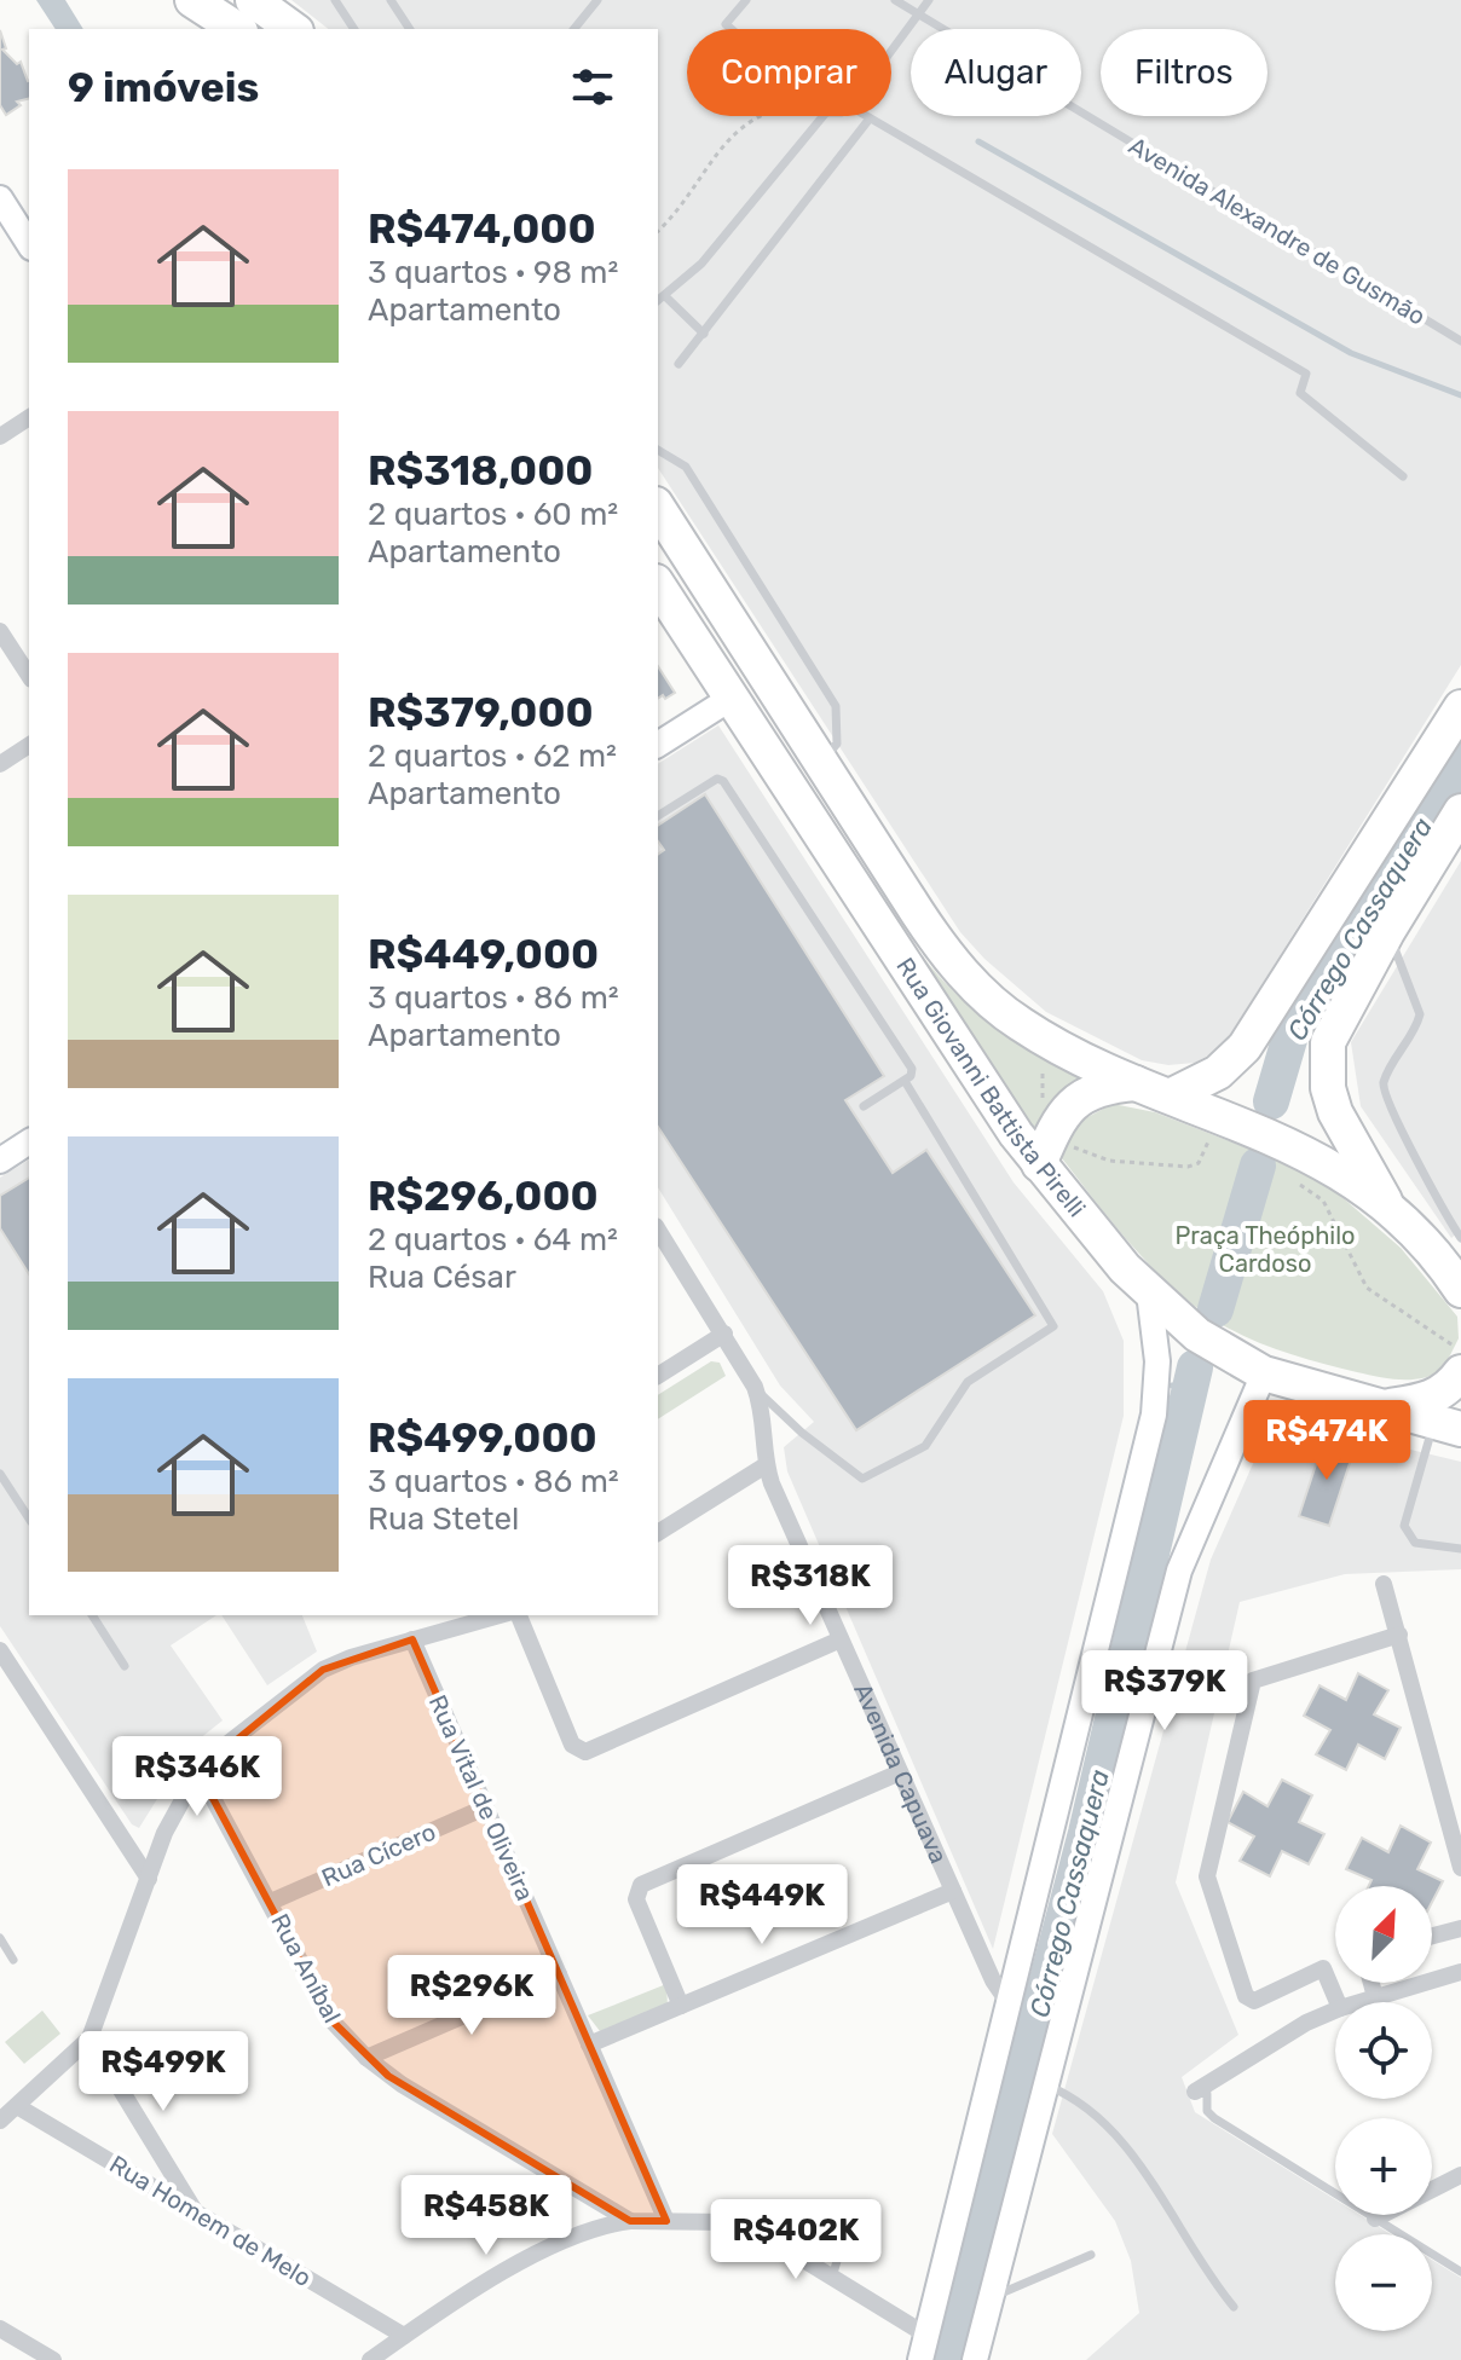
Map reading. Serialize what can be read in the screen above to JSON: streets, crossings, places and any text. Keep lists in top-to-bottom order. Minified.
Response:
{"streets":{"highway":["Rua Giovanni Battista Pirelli"],"street":["Avenida Capuava","Rua Vital de Oliveira","Rua Cícero","Rua Aníbal","Rua Homem de Melo"],"lane":["Avenida Alexandre de Gusmão"]},"crossings":[["Rua Vital de Oliveira","Rua Cícero"],["Rua Cícero","Rua Aníbal"]],"water":["Córrego Cassaquera"],"parks":["Praça Theóphilo Cardoso"],"north":"top right","page":{"chip":["Comprar","Alugar","Filtros"],"heading":"9 imóveis","list":[{"name":"R$474,000","note":"3 quartos · 98 m² · Apartamento"},{"name":"R$318,000","note":"2 quartos · 60 m² · Apartamento"},{"name":"R$379,000","note":"2 quartos · 62 m² · Apartamento"},{"name":"R$449,000","note":"3 quartos · 86 m² · Apartamento"},{"name":"R$296,000","note":"2 quartos · 64 m² · Rua César"},{"name":"R$499,000","note":"3 quartos · 86 m² · Rua Stetel"}],"price":["R$474K","R$318K","R$379K","R$346K","R$449K","R$296K","R$499K","R$458K","R$402K"],"map_buttons":["+","−"]}}
